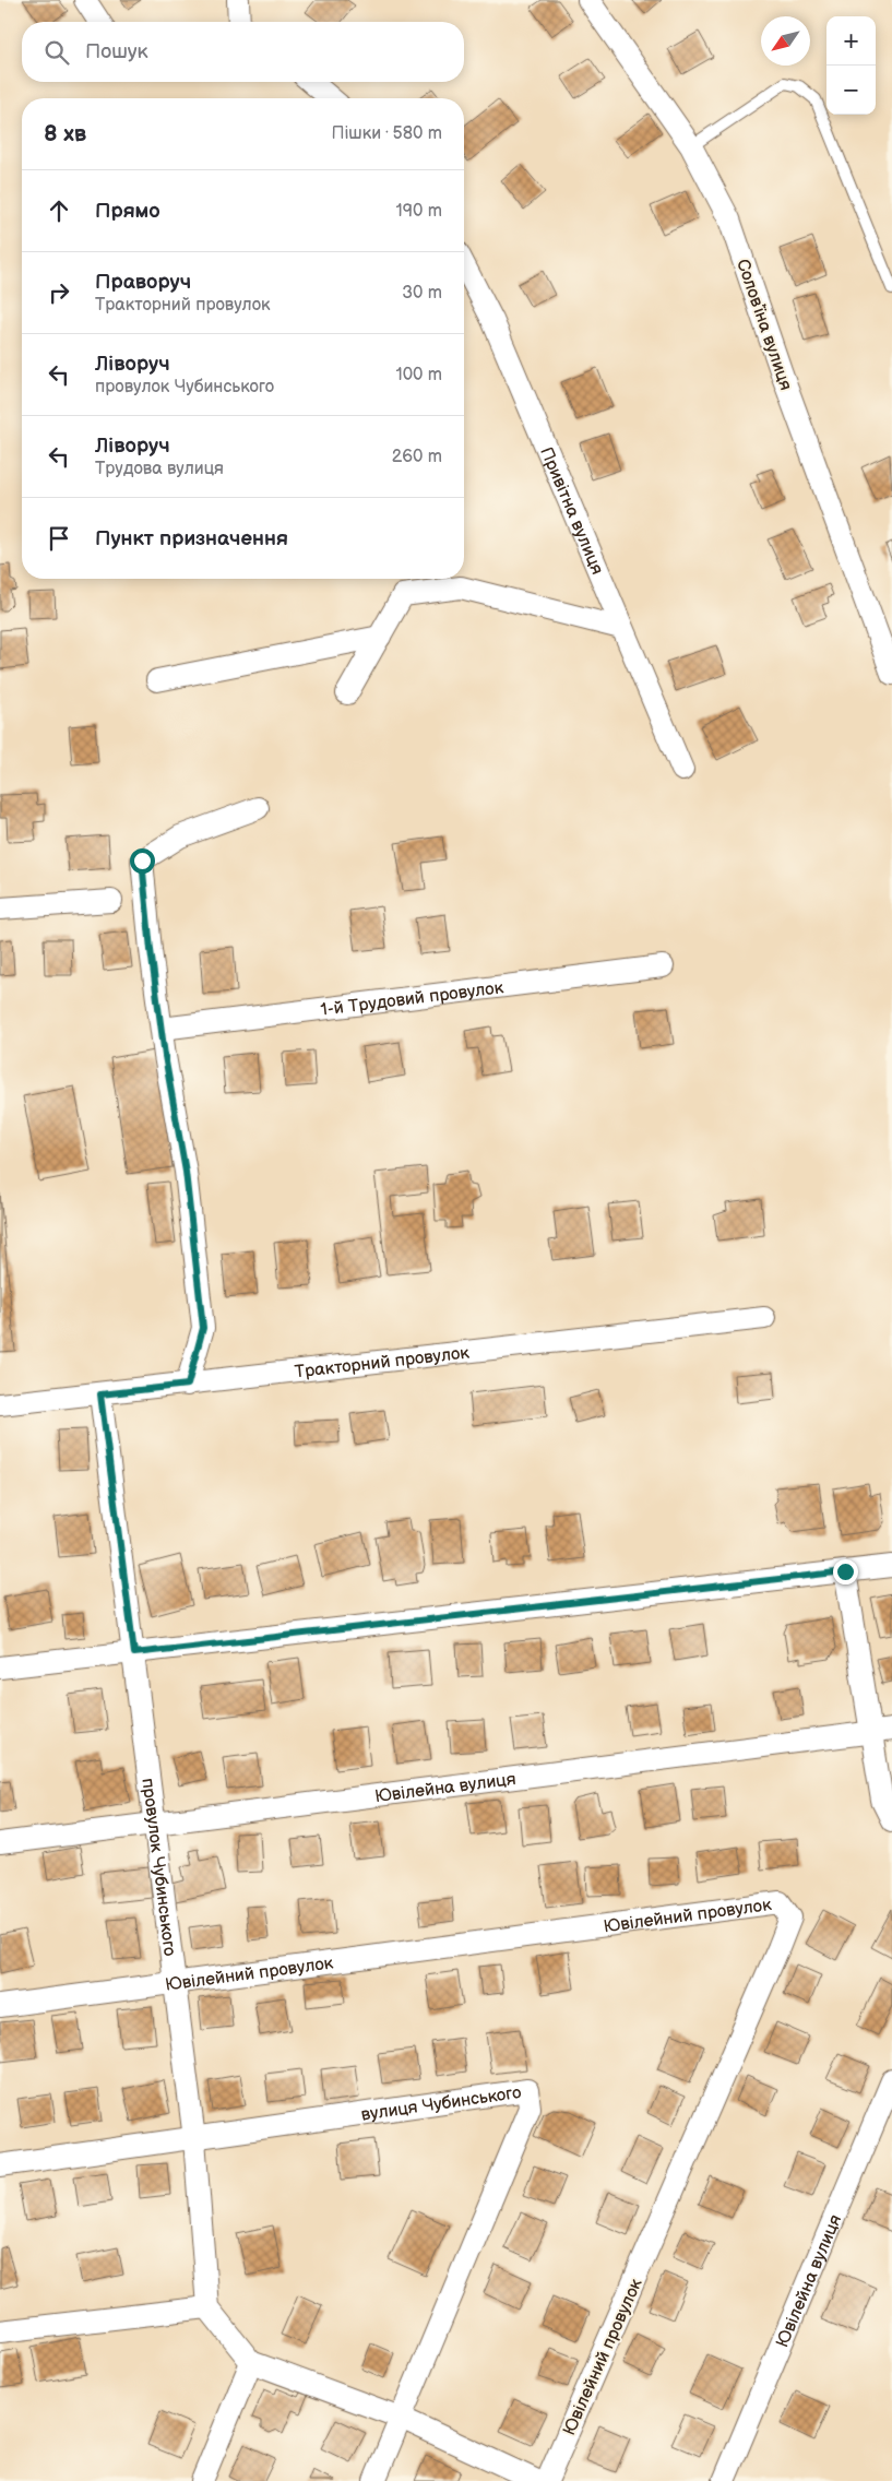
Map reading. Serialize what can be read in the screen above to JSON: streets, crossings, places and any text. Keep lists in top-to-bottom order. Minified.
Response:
{"streets":{"street":["Соловʼїна вулиця","Привітна вулиця","1-й Трудовий провулок","Тракторний провулок","Ювілейна вулиця","провулок Чубинського","Ювілейний провулок","вулиця Чубинського"]},"crossings":[["Тракторний провулок","провулок Чубинського"],["Ювілейна вулиця","провулок Чубинського"],["провулок Чубинського","Ювілейний провулок"],["провулок Чубинського","вулиця Чубинського"]],"north":"bottom left","page":{"map_buttons":["+","−"],"search":"Пошук","heading":["8 хв","Пішки · 580 m"],"list":[["Прямо","190 m"],["Праворуч","Тракторний провулок","30 m"],["Ліворуч","провулок Чубинського","100 m"],["Ліворуч","Трудова вулиця","260 m"],"Пункт призначення"]}}
